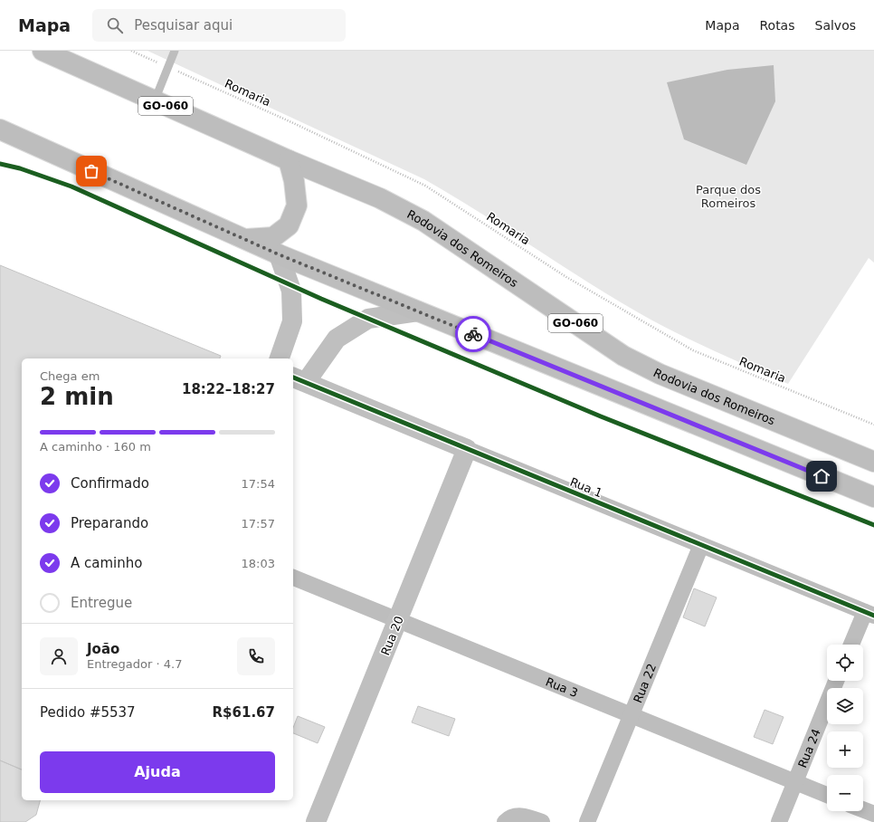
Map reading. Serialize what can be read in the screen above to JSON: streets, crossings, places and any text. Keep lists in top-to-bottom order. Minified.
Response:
{"streets":{"main road":["GO-060","Rodovia dos Romeiros"],"street":["Rua 1","Rua 20","Rua 22","Rua 3","Rua 24"],"path":["Romaria"]},"crossings":[["Rua 1","Rua 20"],["Rua 1","Rua 22"],["Rua 20","Rua 3"],["Rua 22","Rua 3"],["Rua 3","Rua 24"]],"parks":["Parque dos Romeiros"],"page":{"header":"Mapa","search":"Pesquisar aqui","nav":["Mapa","Rotas","Salvos"],"heading":["2 min","Chega em","18:22–18:27"],"panel":["João","Entregador · 4.7","Pedido #5537","R$61.67"],"bar":"A caminho · 160 m","list":[["Confirmado","17:54"],["Preparando","17:57"],["A caminho","18:03"],"Entregue"],"map_buttons":["+","−"],"buttons":"Ajuda"}}
